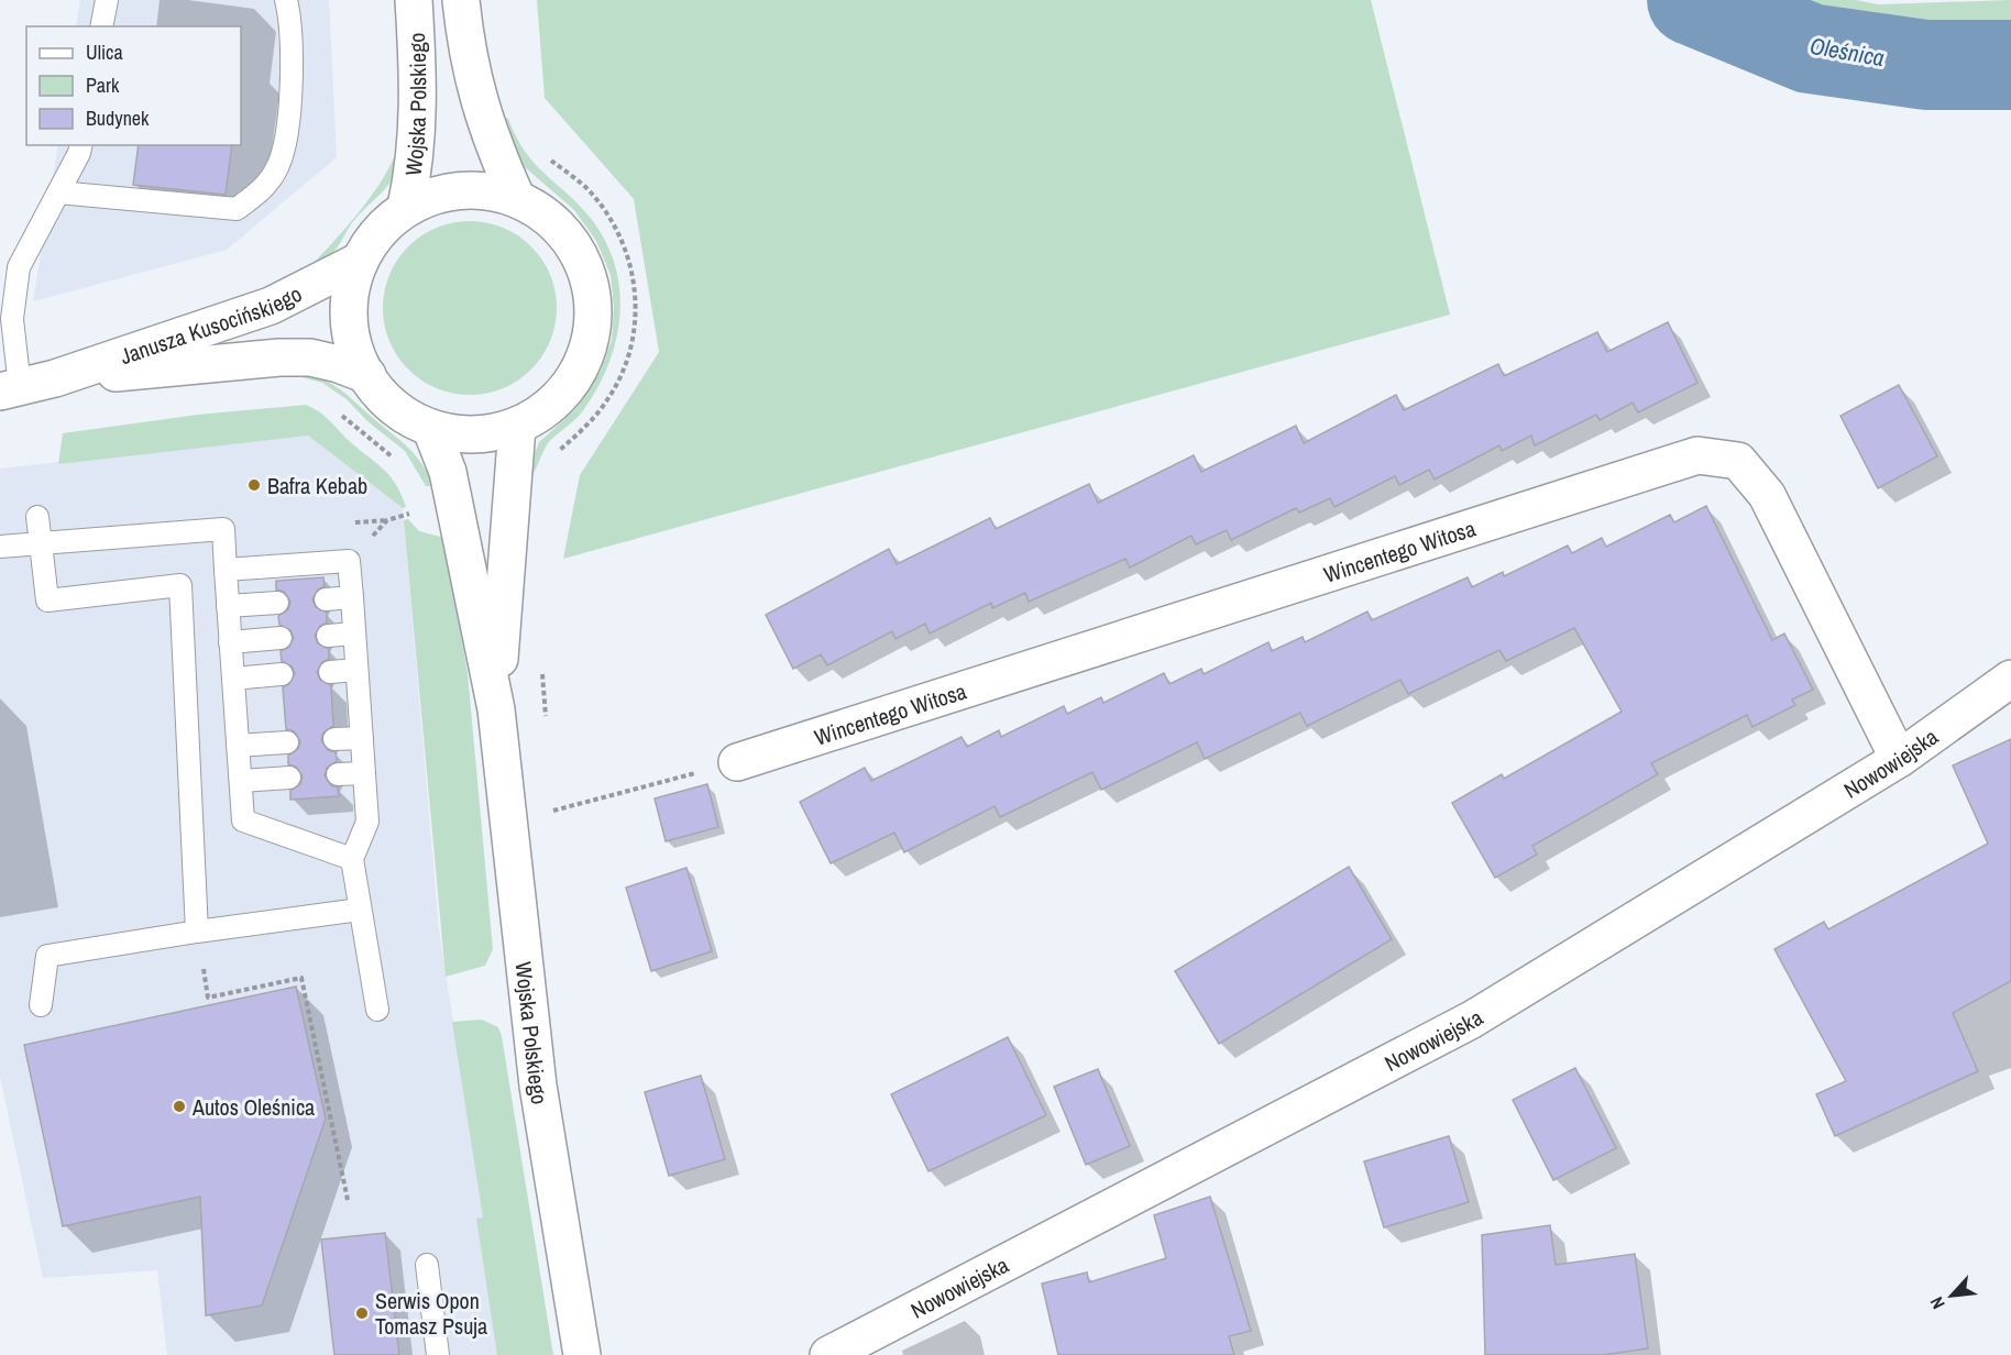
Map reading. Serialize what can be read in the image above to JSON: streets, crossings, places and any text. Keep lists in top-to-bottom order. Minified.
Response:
{"streets":{"street":["Wojska Polskiego","Janusza Kusocińskiego","Wincentego Witosa","Nowowiejska"]},"crossings":[["Wincentego Witosa","Nowowiejska"]],"water":["Oleśnica"],"places":["Bafra Kebab","Autos Oleśnica","Serwis Opon Tomasz Psuja"],"legend":["Ulica","Park","Budynek"],"north":"bottom left"}
